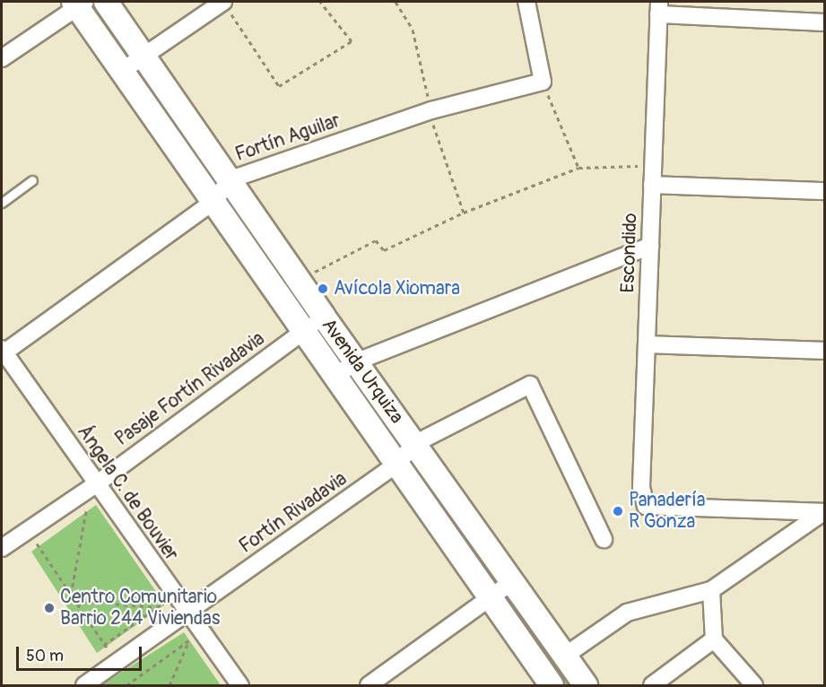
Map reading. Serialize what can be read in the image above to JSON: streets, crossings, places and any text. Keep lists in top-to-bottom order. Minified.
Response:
{"streets":{"main road":["Avenida Urquiza"],"street":["Fortín Aguilar","Escondido","Pasaje Fortín Rivadavia","Ángela C. de Bouvier","Fortín Rivadavia"]},"crossings":[["Fortín Aguilar","Avenida Urquiza"],["Fortín Aguilar","Ángela C. de Bouvier"],["Avenida Urquiza","Pasaje Fortín Rivadavia"],["Avenida Urquiza","Fortín Rivadavia"],["Pasaje Fortín Rivadavia","Ángela C. de Bouvier"],["Ángela C. de Bouvier","Fortín Rivadavia"]],"places":["Avícola Xiomara","Panadería R Gonza","Centro Comunitario Barrio 244 Viviendas"],"scale_bar":"50 m"}
